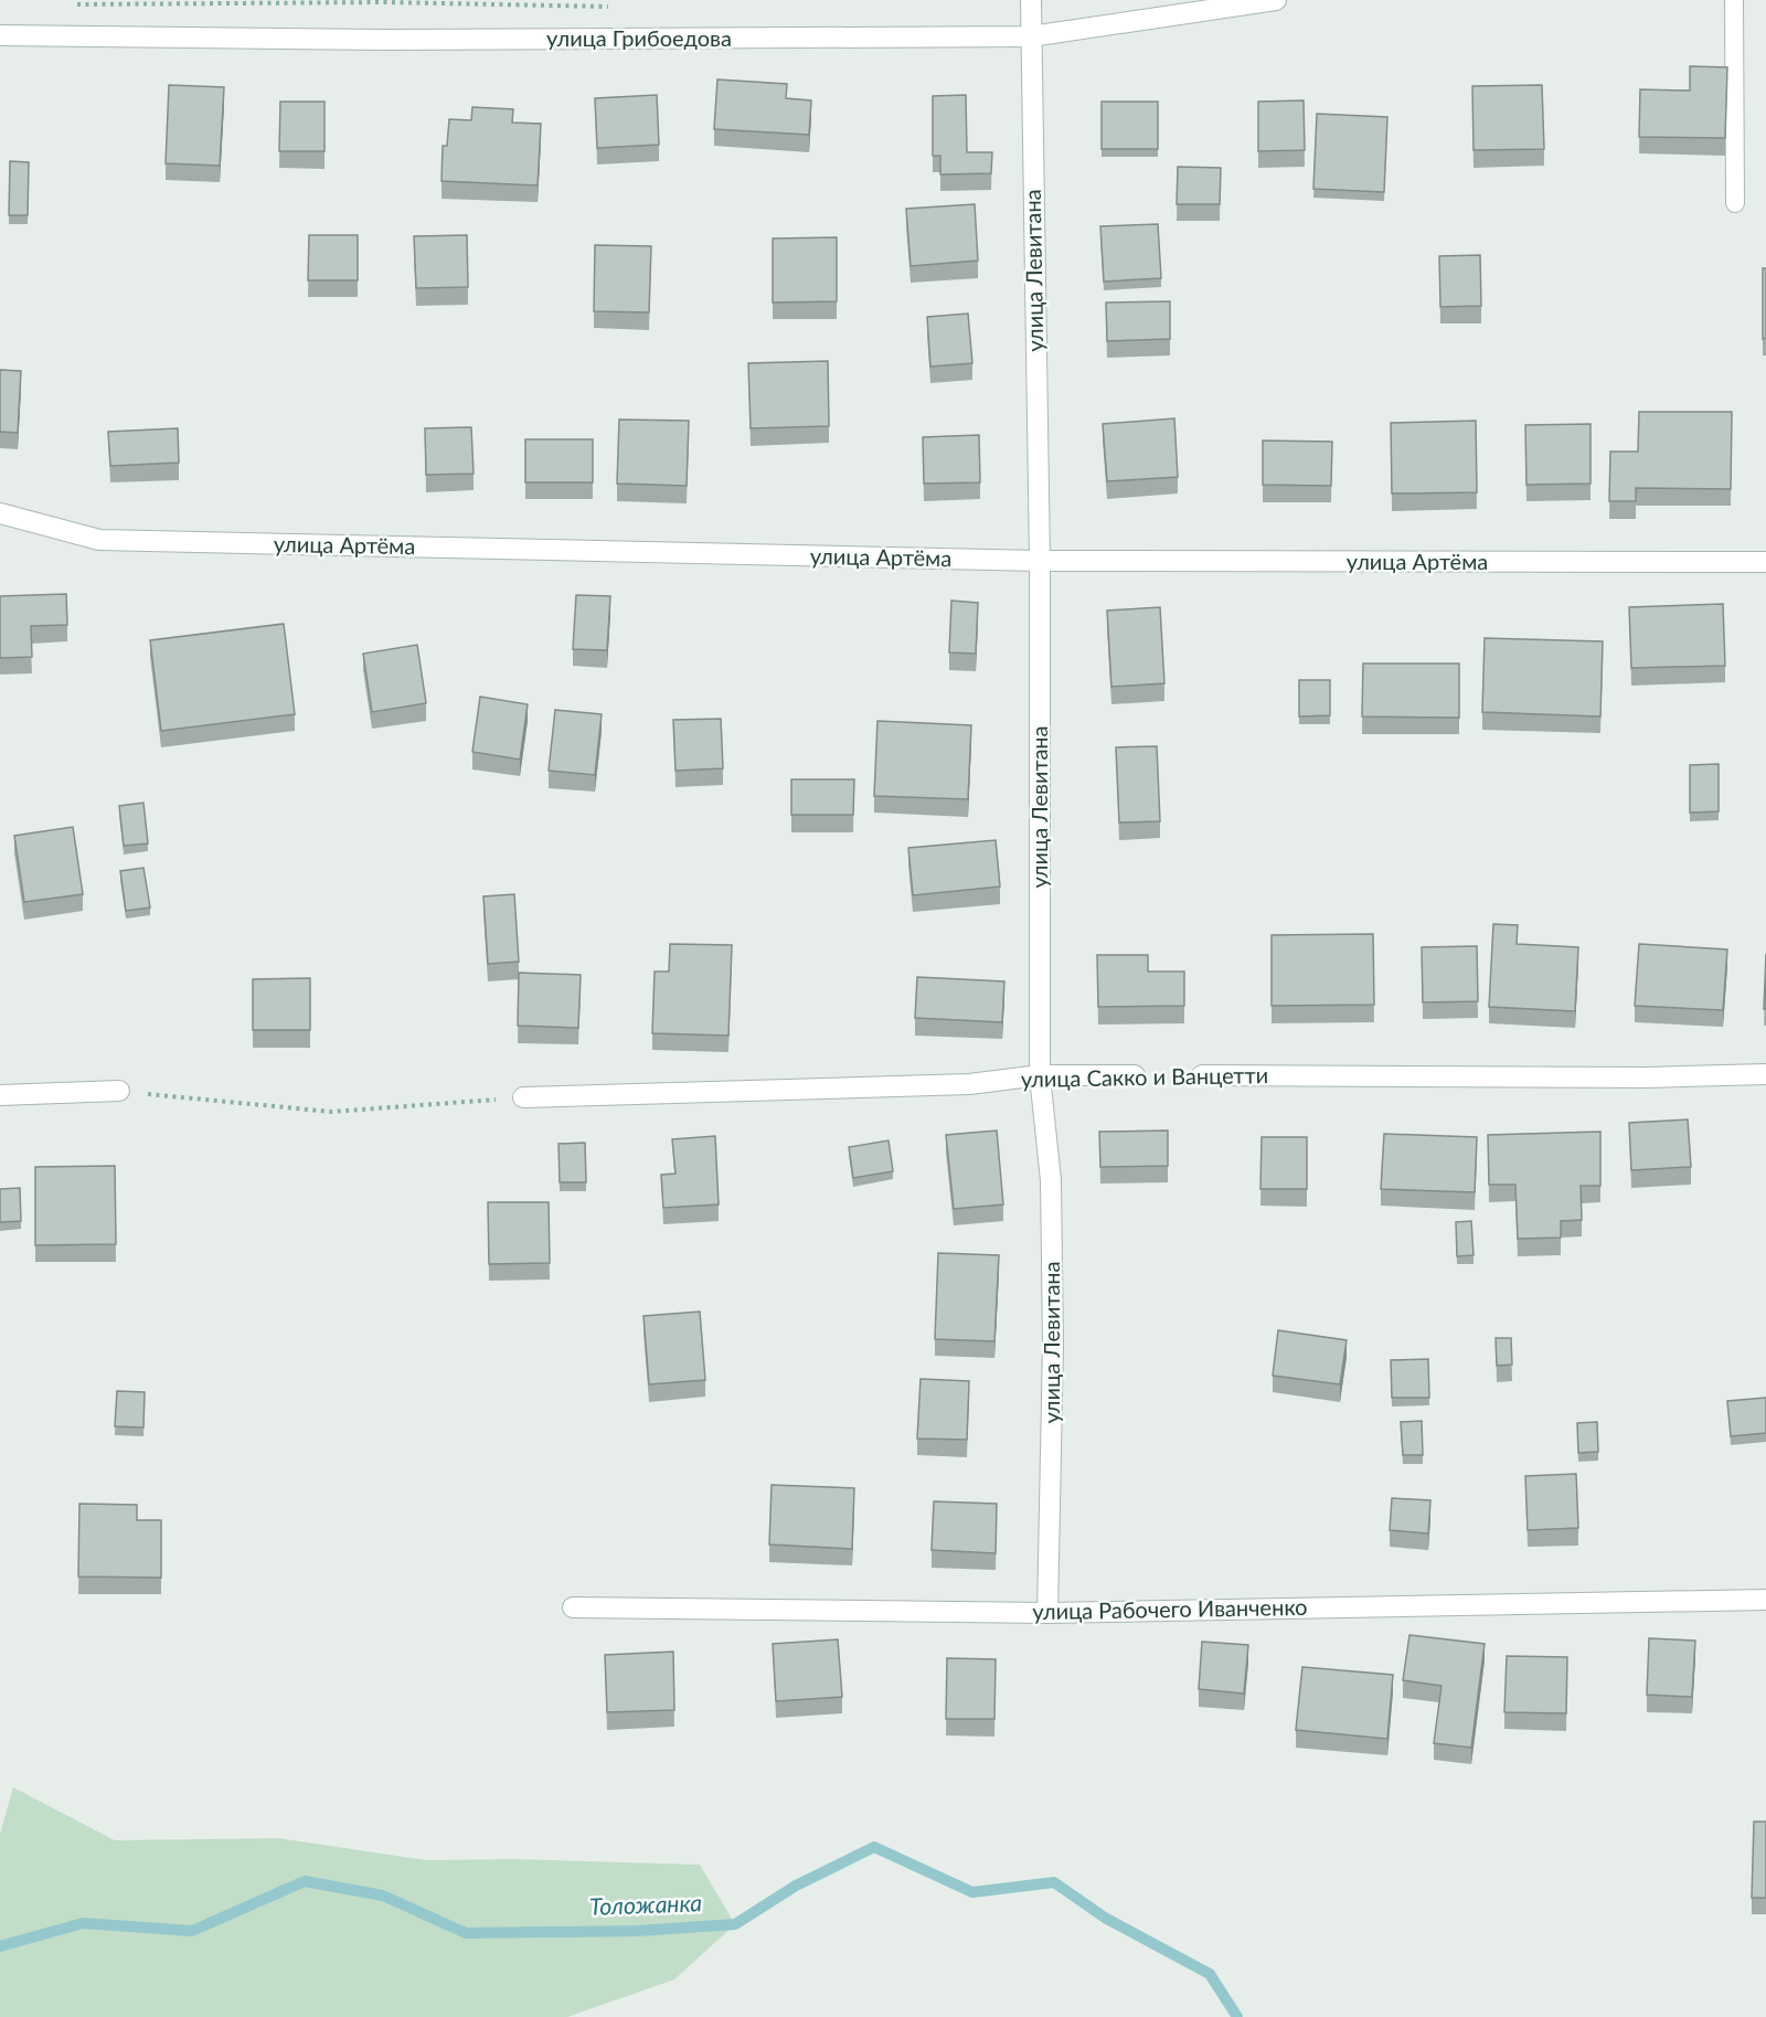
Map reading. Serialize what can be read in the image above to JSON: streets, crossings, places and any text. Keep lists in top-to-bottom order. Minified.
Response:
{"streets":{"street":["улица Грибоедова","улица Левитана","улица Артёма","улица Сакко и Ванцетти","улица Рабочего Иванченко"]},"crossings":[["улица Грибоедова","улица Левитана"],["улица Левитана","улица Артёма"],["улица Левитана","улица Сакко и Ванцетти"],["улица Левитана","улица Рабочего Иванченко"]],"water":["Толожанка"]}
